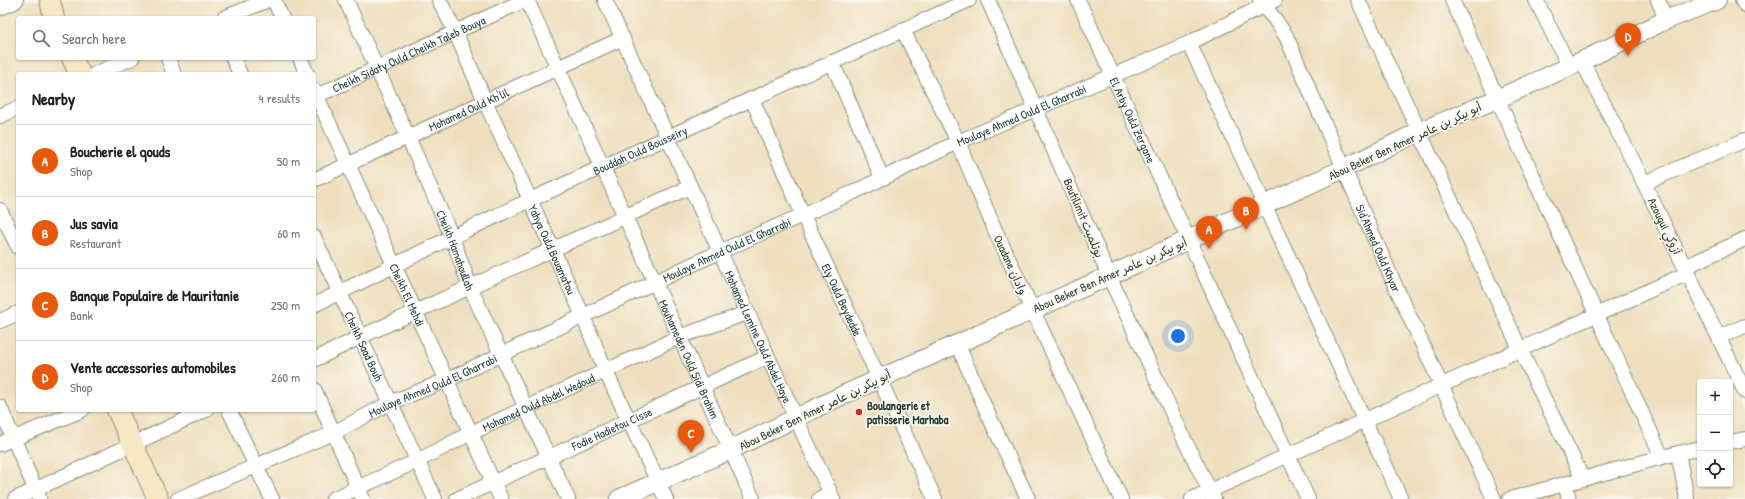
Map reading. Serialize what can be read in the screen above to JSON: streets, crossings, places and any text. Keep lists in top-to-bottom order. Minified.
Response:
{"streets":{"street":["Cheikh Sidaty Ould Cheikh Taleb Bouya","Mohamed Ould Kh'lil","Moulaye Ahmed Ould El Gharrabi","El Arby Ould Zergane","Abou Beker Ben Amer أبو بيكر بن عامر","Bouddah Ould Bousseiry","Boutilimit بوتلميت","Azougui آزوكي","Sid'Ahmed Ould Khyar","Cheikh Hamahoullah","Yahya Ould Bouamatou","Ouadane وادان","Cheikh El Mehdi","Ely Ould Beydedde","Mohamed Lemine Ould Abdel Haye","Cheikh Saad Bouh","Mouhameden Ould Sidi Brahim","Mohamed Ould Abdel Wedoud","Fodie Hadietou Cisse"]},"crossings":[["Cheikh Sidaty Ould Cheikh Taleb Bouya","Cheikh Hamahoullah"],["Cheikh Sidaty Ould Cheikh Taleb Bouya","Yahya Ould Bouamatou"],["Cheikh Sidaty Ould Cheikh Taleb Bouya","Mouhameden Ould Sidi Brahim"],["Mohamed Ould Kh'lil","Cheikh Hamahoullah"],["Mohamed Ould Kh'lil","Yahya Ould Bouamatou"],["Mohamed Ould Kh'lil","Cheikh El Mehdi"],["Mohamed Ould Kh'lil","Mohamed Lemine Ould Abdel Haye"],["Mohamed Ould Kh'lil","Mouhameden Ould Sidi Brahim"],["Moulaye Ahmed Ould El Gharrabi","El Arby Ould Zergane"],["Moulaye Ahmed Ould El Gharrabi","Boutilimit بوتلميت"],["Moulaye Ahmed Ould El Gharrabi","Sid'Ahmed Ould Khyar"],["Moulaye Ahmed Ould El Gharrabi","Cheikh Hamahoullah"],["Moulaye Ahmed Ould El Gharrabi","Yahya Ould Bouamatou"],["Moulaye Ahmed Ould El Gharrabi","Ouadane وادان"],["Moulaye Ahmed Ould El Gharrabi","Cheikh El Mehdi"],["Moulaye Ahmed Ould El Gharrabi","Ely Ould Beydedde"],["Moulaye Ahmed Ould El Gharrabi","Mohamed Lemine Ould Abdel Haye"],["Moulaye Ahmed Ould El Gharrabi","Cheikh Saad Bouh"],["Moulaye Ahmed Ould El Gharrabi","Mouhameden Ould Sidi Brahim"],["El Arby Ould Zergane","Abou Beker Ben Amer أبو بيكر بن عامر"],["Abou Beker Ben Amer أبو بيكر بن عامر","Boutilimit بوتلميت"],["Abou Beker Ben Amer أبو بيكر بن عامر","Azougui آزوكي"],["Abou Beker Ben Amer أبو بيكر بن عامر","Sid'Ahmed Ould Khyar"],["Abou Beker Ben Amer أبو بيكر بن عامر","Yahya Ould Bouamatou"],["Abou Beker Ben Amer أبو بيكر بن عامر","Ouadane وادان"],["Abou Beker Ben Amer أبو بيكر بن عامر","Ely Ould Beydedde"],["Abou Beker Ben Amer أبو بيكر بن عامر","Mohamed Lemine Ould Abdel Haye"],["Abou Beker Ben Amer أبو بيكر بن عامر","Mouhameden Ould Sidi Brahim"],["Bouddah Ould Bousseiry","Cheikh Hamahoullah"],["Bouddah Ould Bousseiry","Yahya Ould Bouamatou"],["Bouddah Ould Bousseiry","Ouadane وادان"],["Bouddah Ould Bousseiry","Cheikh El Mehdi"],["Bouddah Ould Bousseiry","Ely Ould Beydedde"],["Bouddah Ould Bousseiry","Mohamed Lemine Ould Abdel Haye"],["Bouddah Ould Bousseiry","Cheikh Saad Bouh"],["Bouddah Ould Bousseiry","Mouhameden Ould Sidi Brahim"],["Cheikh Hamahoullah","Mohamed Ould Abdel Wedoud"],["Cheikh Hamahoullah","Fodie Hadietou Cisse"],["Yahya Ould Bouamatou","Mohamed Ould Abdel Wedoud"],["Yahya Ould Bouamatou","Fodie Hadietou Cisse"],["Cheikh El Mehdi","Mohamed Ould Abdel Wedoud"],["Cheikh El Mehdi","Fodie Hadietou Cisse"],["Mohamed Lemine Ould Abdel Haye","Mohamed Ould Abdel Wedoud"],["Mohamed Lemine Ould Abdel Haye","Fodie Hadietou Cisse"],["Cheikh Saad Bouh","Mohamed Ould Abdel Wedoud"],["Mouhameden Ould Sidi Brahim","Mohamed Ould Abdel Wedoud"],["Mouhameden Ould Sidi Brahim","Fodie Hadietou Cisse"]],"places":["Boulangerie et patisserie Marhaba"],"page":{"search":"Search here","pins":["D","B","A","C"],"heading":["Nearby","4 results"],"list":[{"mark":"A","name":"Boucherie el qouds","note":"Shop","value":"50 m"},{"mark":"B","name":"Jus savia","note":"Restaurant","value":"60 m"},{"mark":"C","name":"Banque Populaire de Mauritanie","note":"Bank","value":"250 m"},{"mark":"D","name":"Vente accessories automobiles","note":"Shop","value":"260 m"}],"map_buttons":["+","−"]}}
